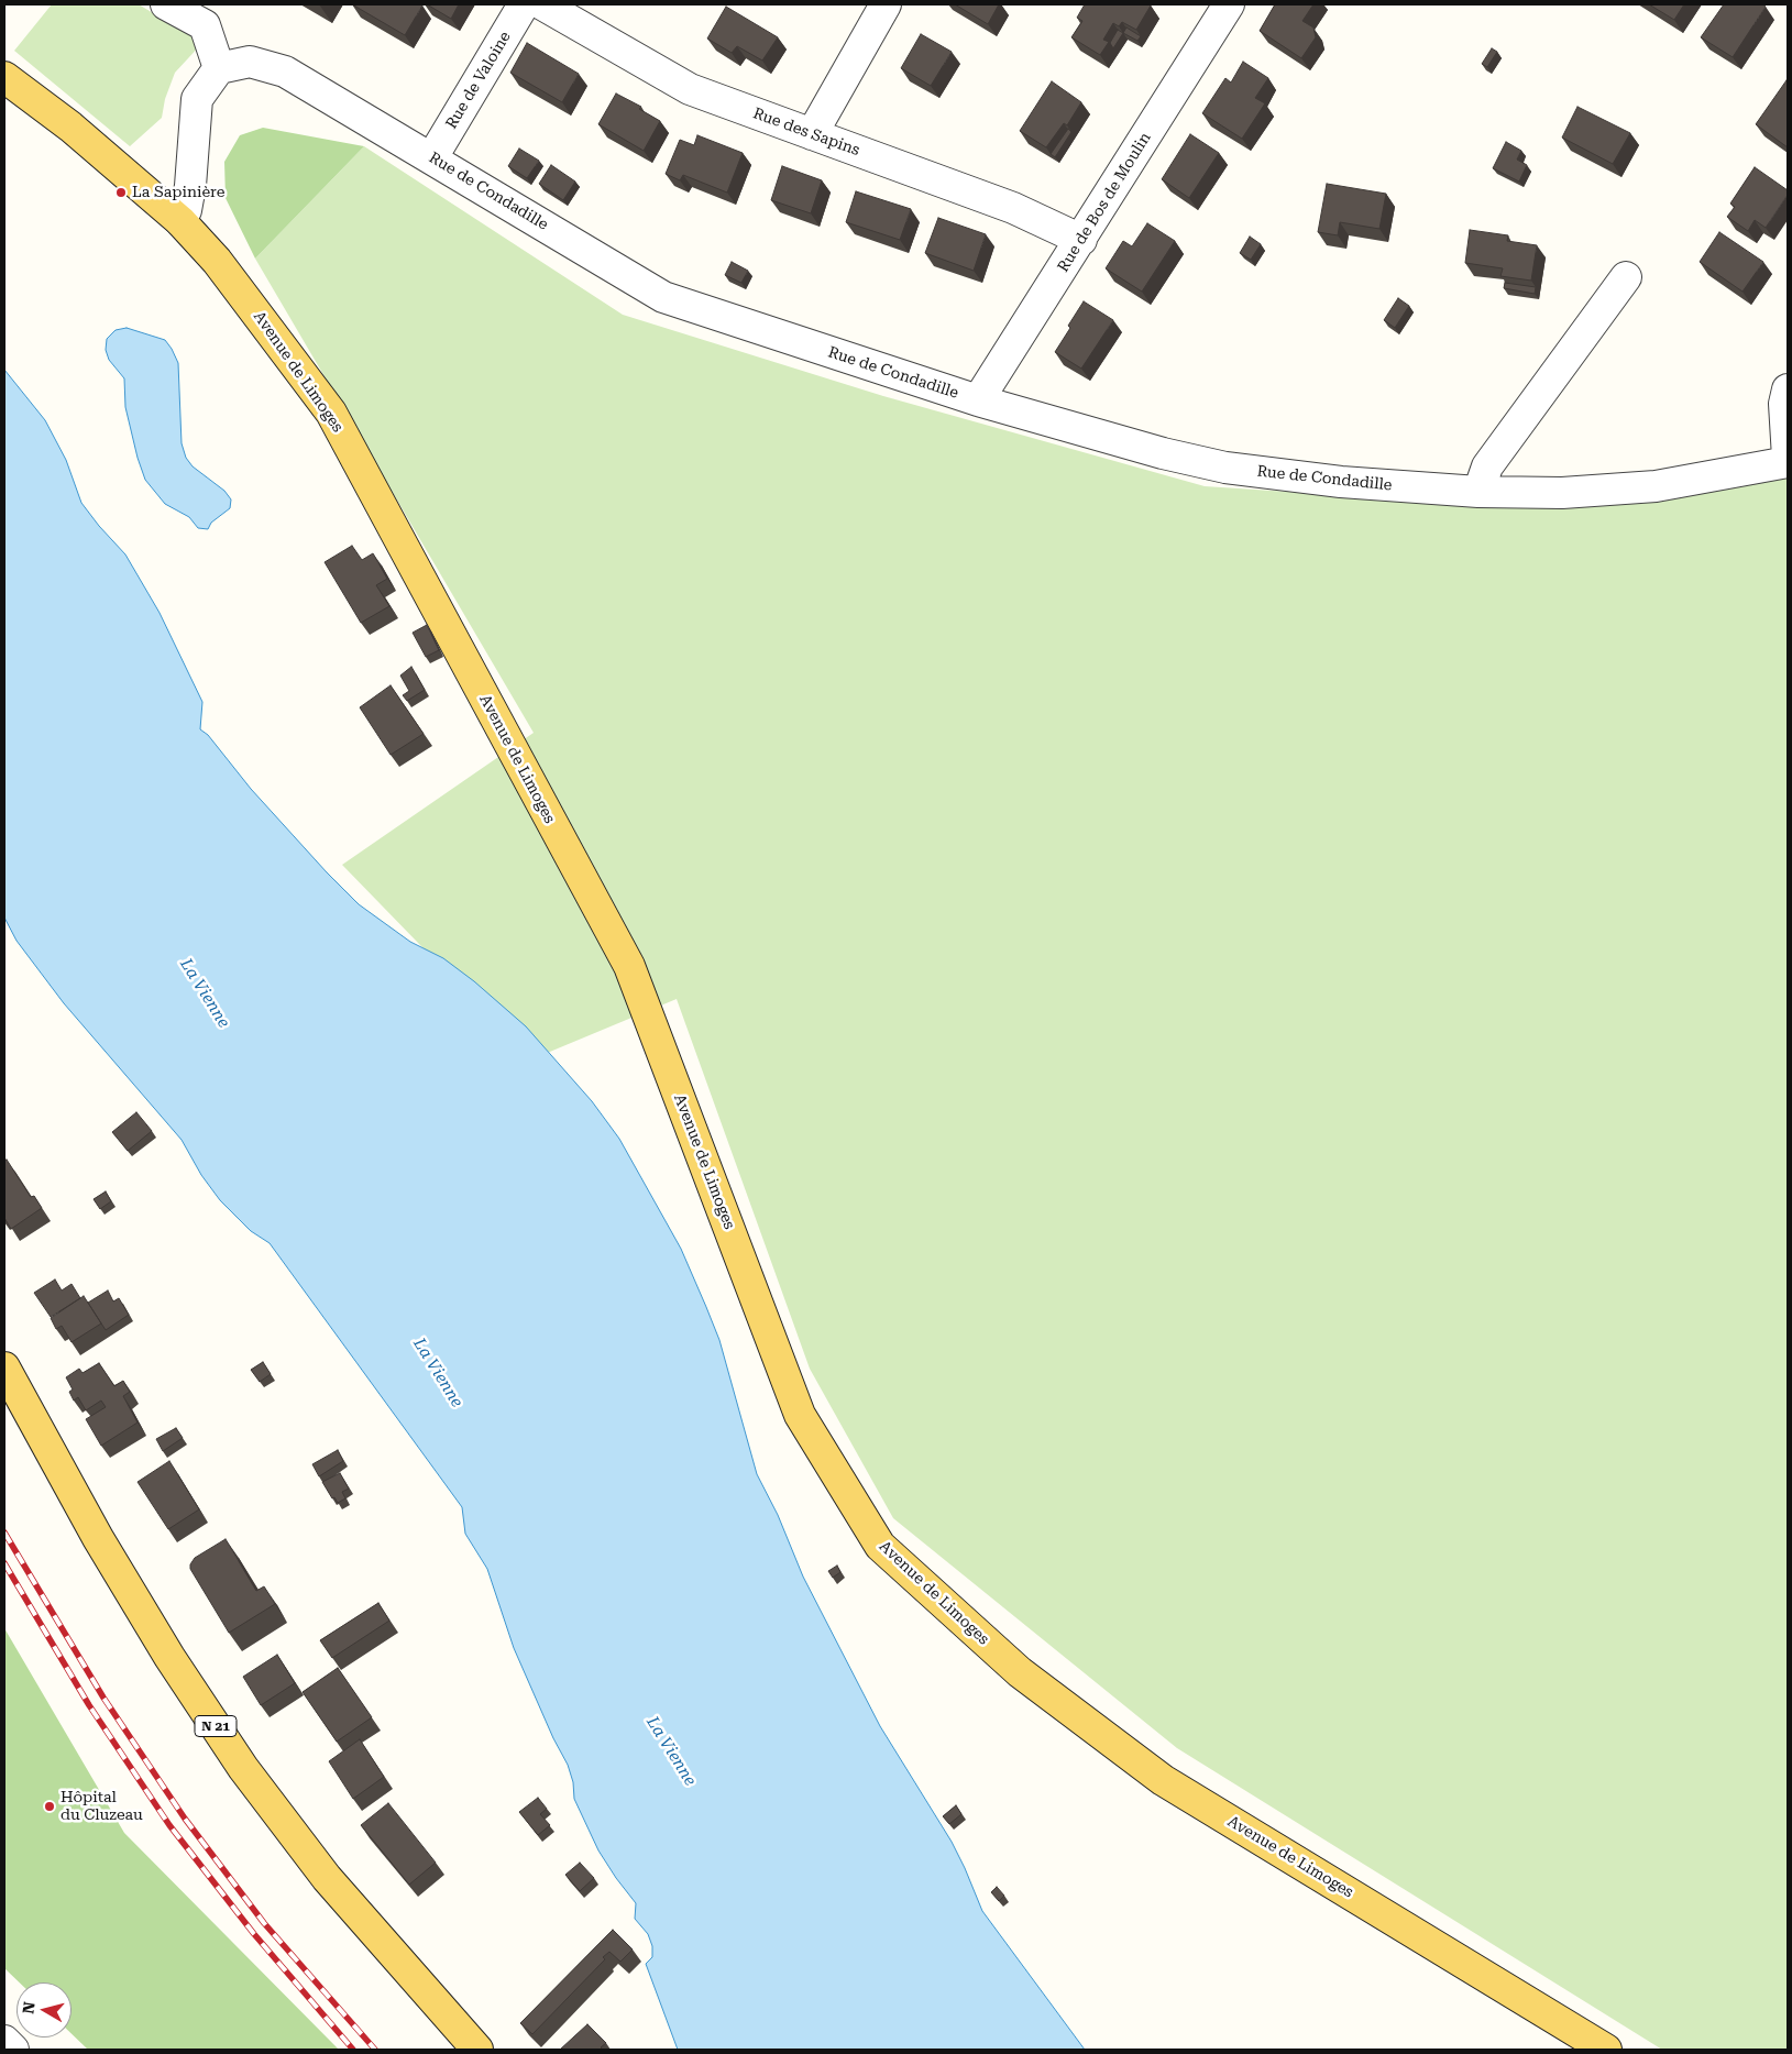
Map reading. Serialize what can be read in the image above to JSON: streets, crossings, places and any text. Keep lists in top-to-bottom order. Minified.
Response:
{"streets":{"main road":["Avenue de Limoges","N 21"],"street":["Rue de Valoine","Rue des Sapins","Rue de Condadille","Rue de Bos de Moulin"]},"crossings":[["Rue de Valoine","Rue de Condadille"],["Rue des Sapins","Rue de Bos de Moulin"],["Rue de Condadille","Rue de Bos de Moulin"]],"water":["La Vienne"],"places":["La Sapinière","Hôpital du Cluzeau"],"north":"left"}
